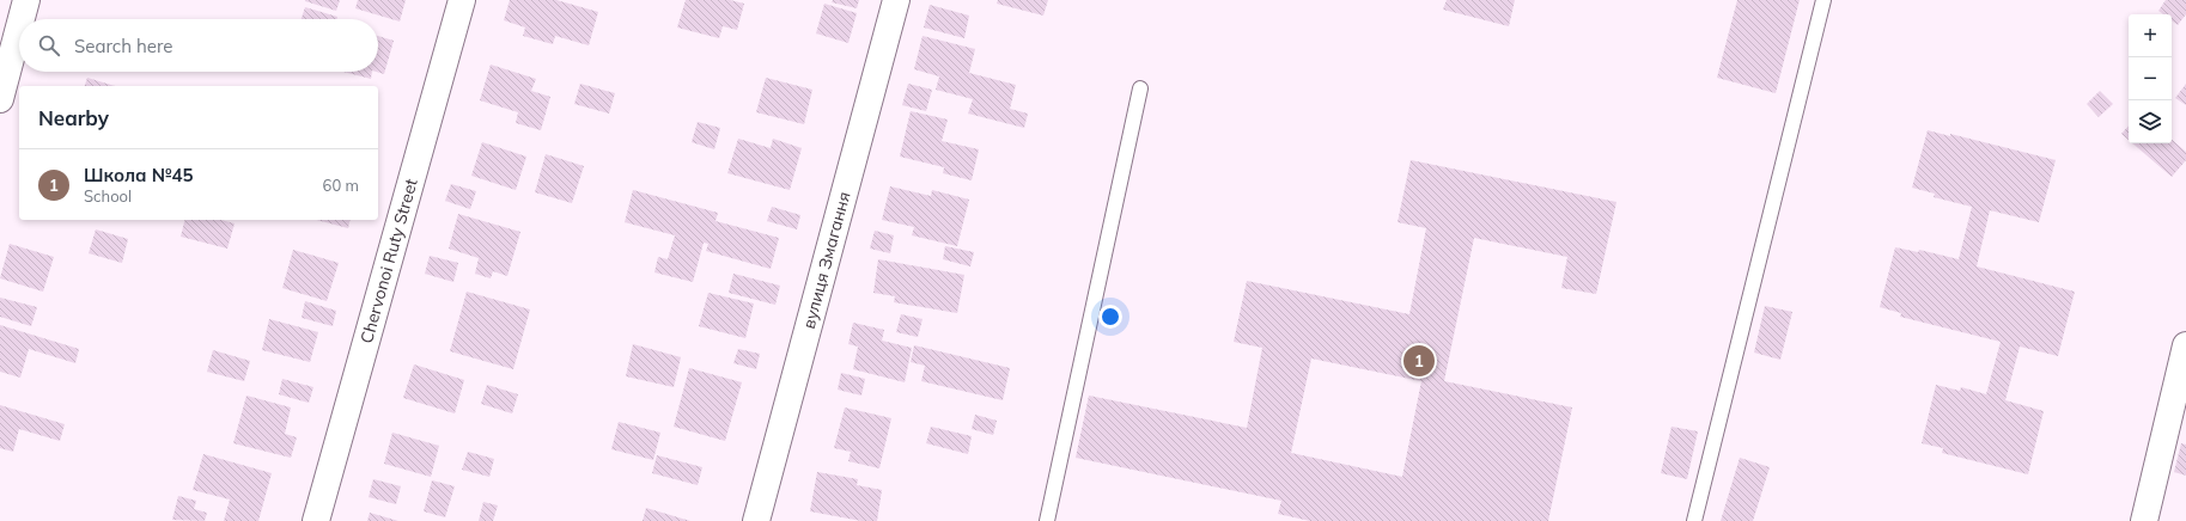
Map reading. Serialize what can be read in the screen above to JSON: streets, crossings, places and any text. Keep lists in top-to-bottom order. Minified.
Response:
{"streets":{"street":["Chervonoi Ruty Street","вулиця Змагання"]},"page":{"map_buttons":["+","−"],"search":"Search here","heading":"Nearby","list":[{"mark":"1","name":"Школа №45","note":"School","value":"60 m"}],"pins":"1"}}
